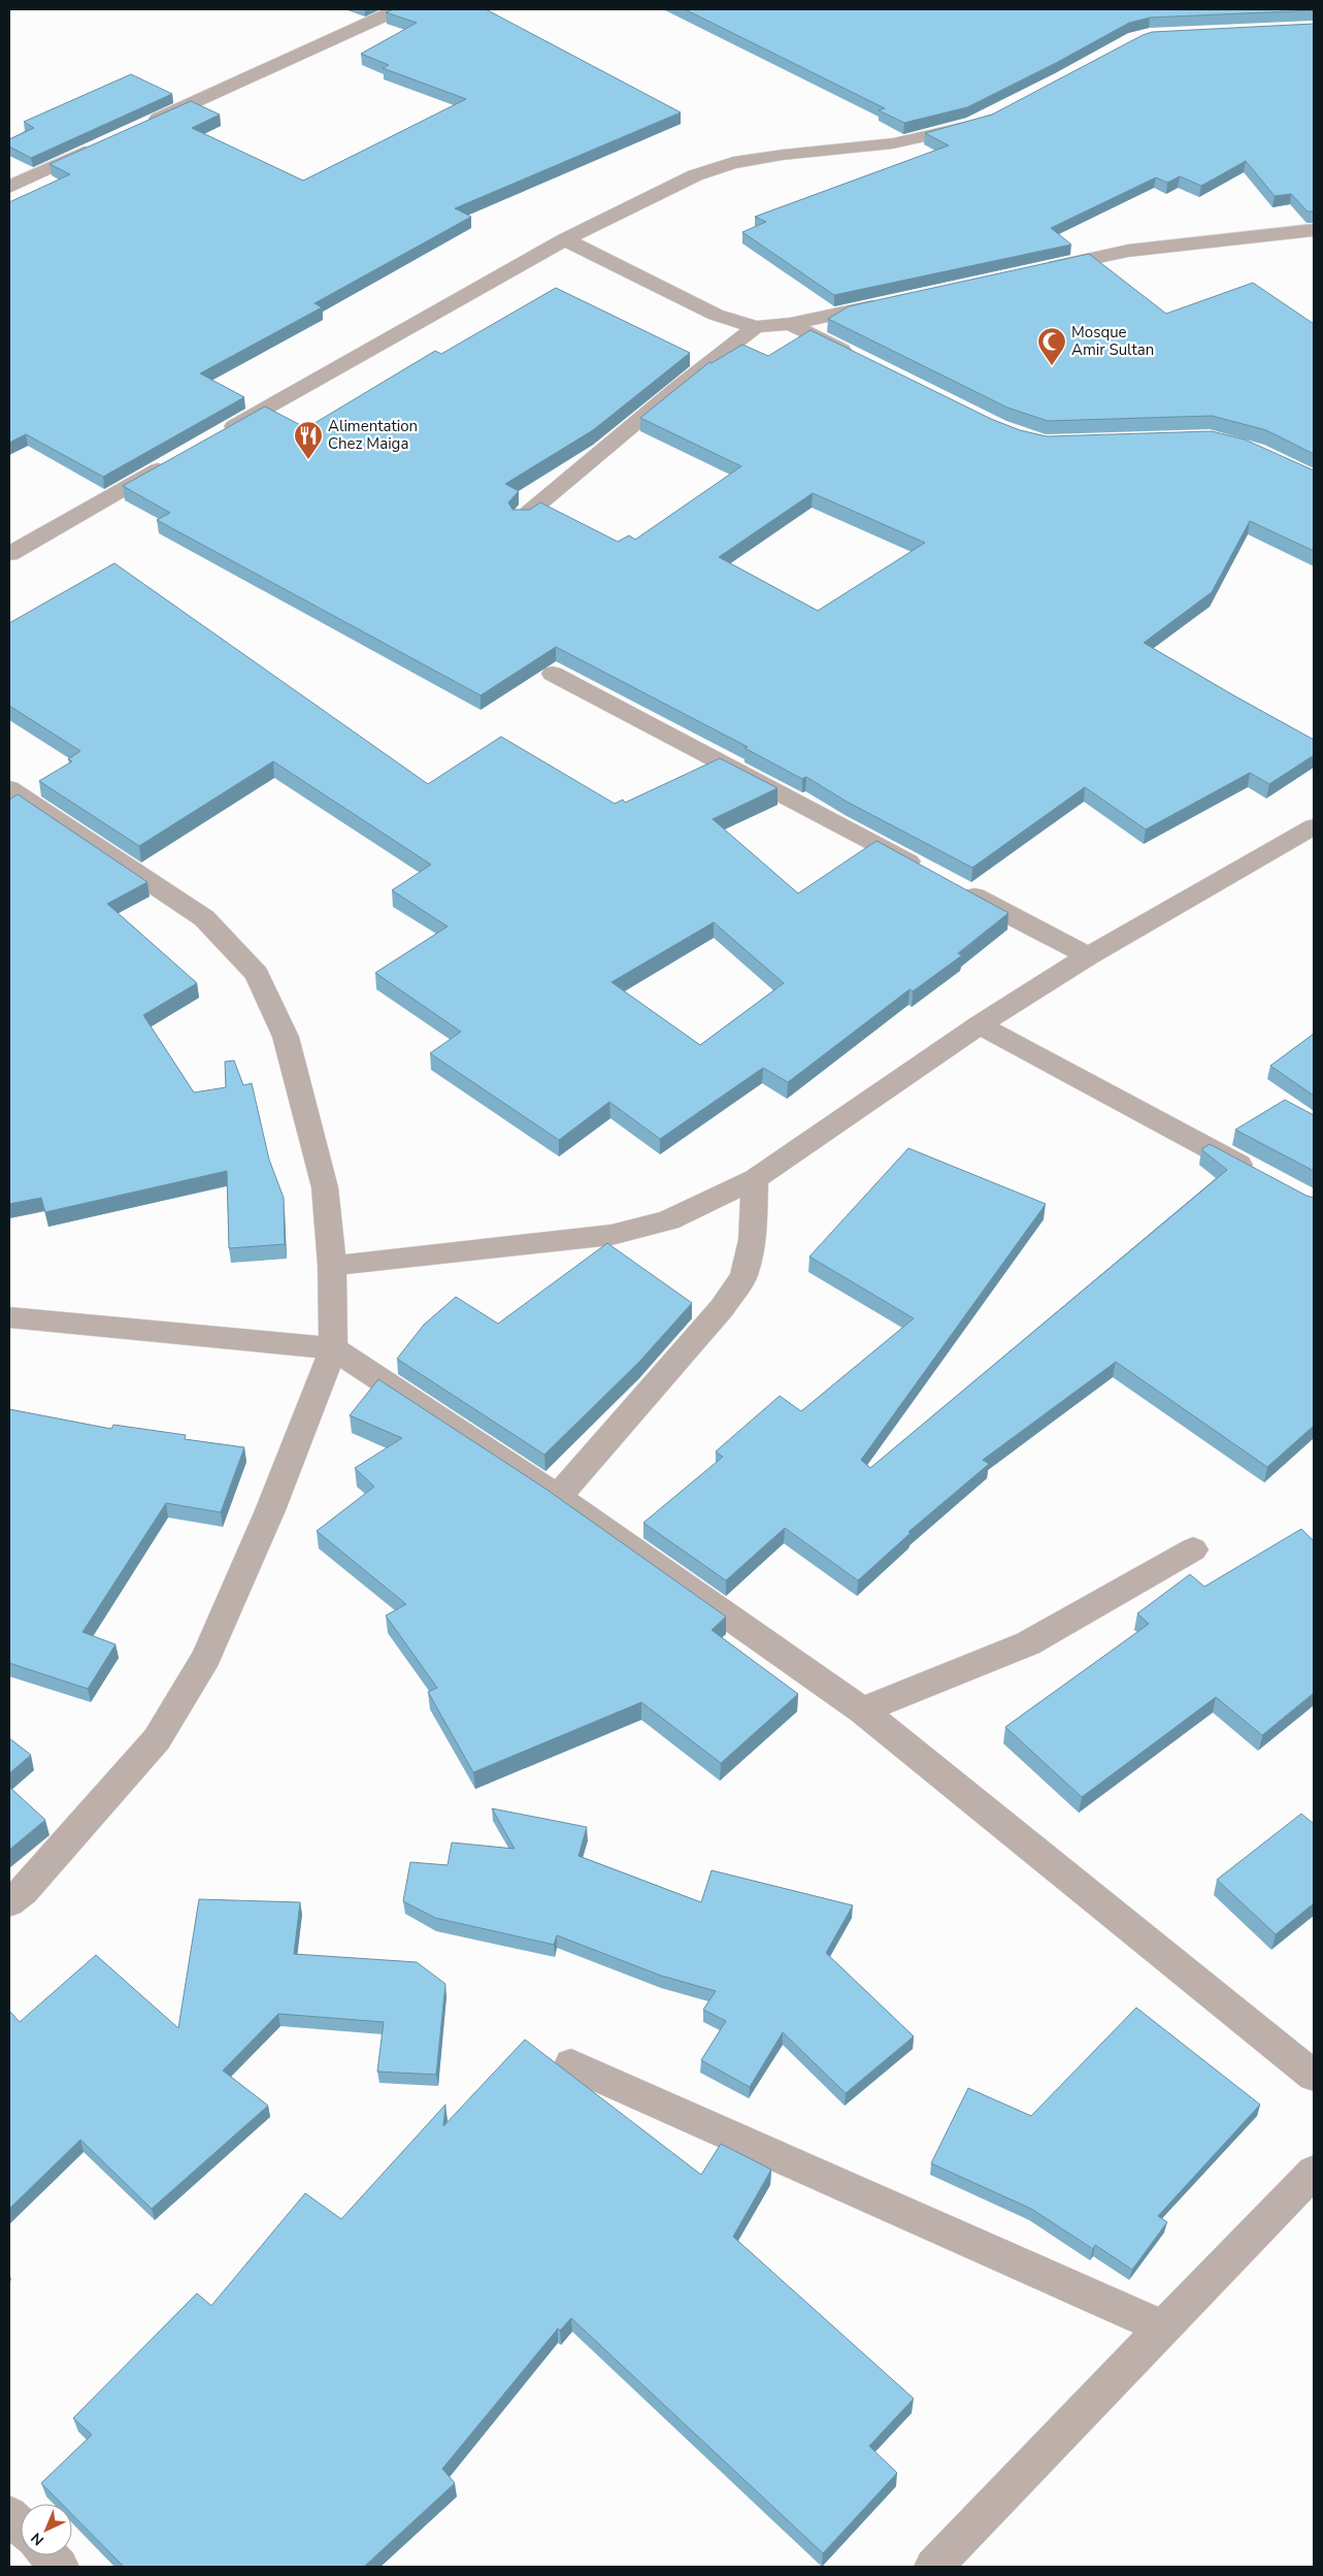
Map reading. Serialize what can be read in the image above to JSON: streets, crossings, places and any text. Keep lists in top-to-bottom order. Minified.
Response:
{"places":{"mosque":["Mosque Amir Sultan"],"restaurant":["Alimentation Chez Maiga"]},"north":"bottom left"}
